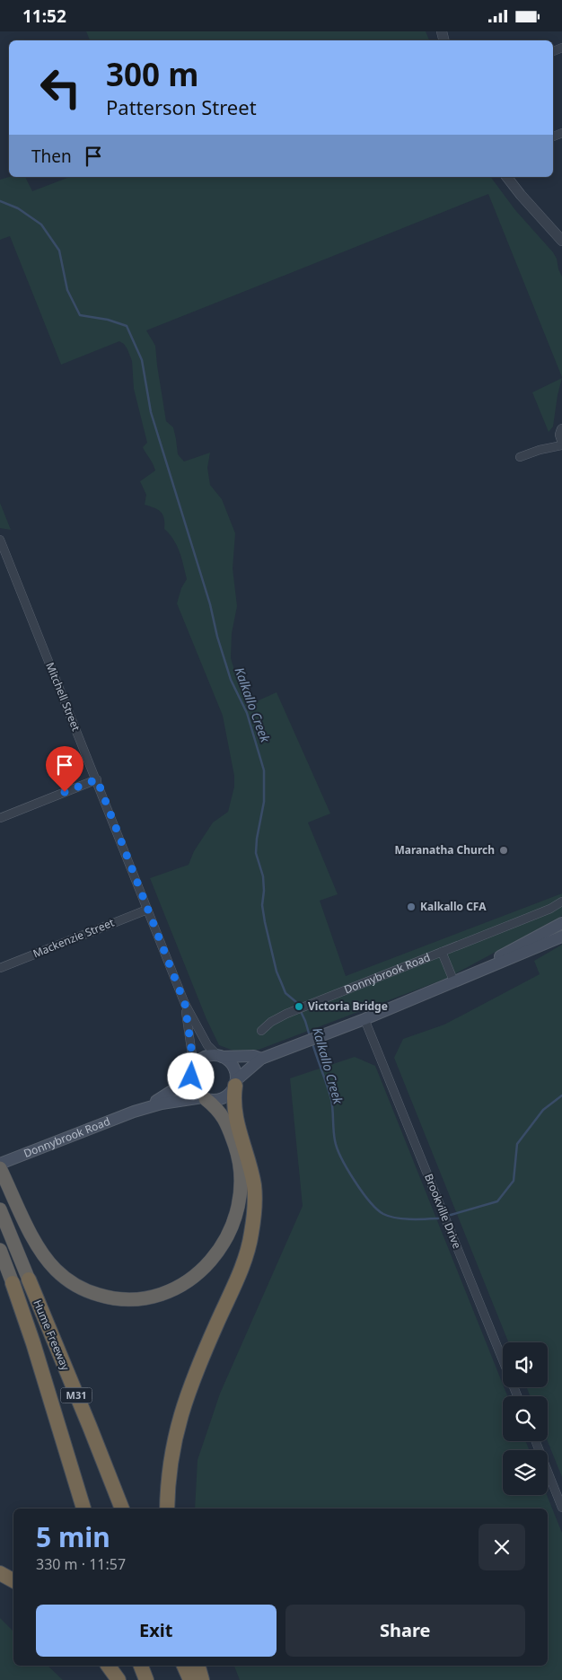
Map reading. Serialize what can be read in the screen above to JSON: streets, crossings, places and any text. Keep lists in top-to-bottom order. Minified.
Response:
{"streets":{"highway":["Hume Freeway","M31"],"main road":["Donnybrook Road"],"street":["Mitchell Street","Mackenzie Street","Brookville Drive"]},"crossings":[["Mitchell Street","Mackenzie Street"],["Mitchell Street","Donnybrook Road"]],"water":["Kalkallo Creek"],"places":["Maranatha Church","Kalkallo CFA","Victoria Bridge"],"page":{"status":"11:52","turn":["300 m","Patterson Street"],"then":"Then","heading":["5 min","330 m · 11:57"],"buttons":["Exit","Share"]}}
